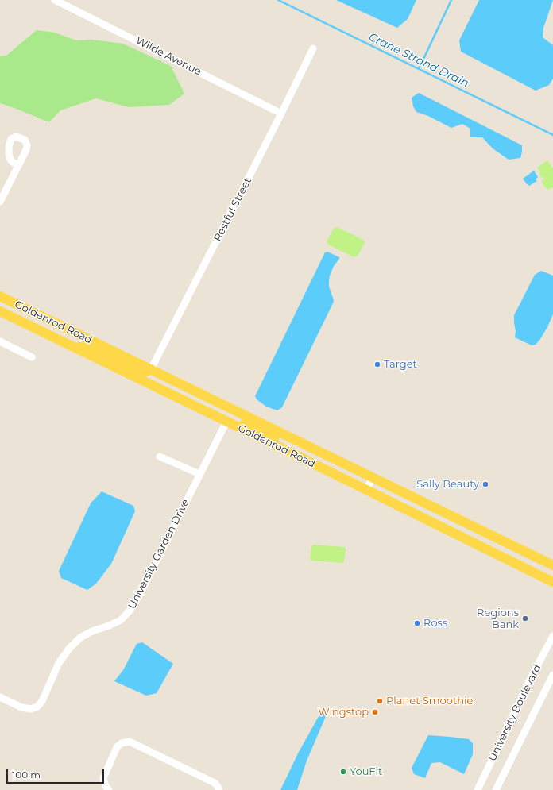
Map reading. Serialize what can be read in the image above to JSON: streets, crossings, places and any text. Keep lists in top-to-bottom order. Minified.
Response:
{"streets":{"main road":["Goldenrod Road"],"street":["Wilde Avenue","Restful Street","University Garden Drive","University Boulevard"]},"crossings":[["Wilde Avenue","Restful Street"],["Restful Street","Goldenrod Road"],["Goldenrod Road","University Garden Drive"]],"water":["Crane Strand Drain"],"places":["Target","Sally Beauty","Regions Bank","Ross","Planet Smoothie","Wingstop","YouFit"],"scale_bar":"100 m"}
